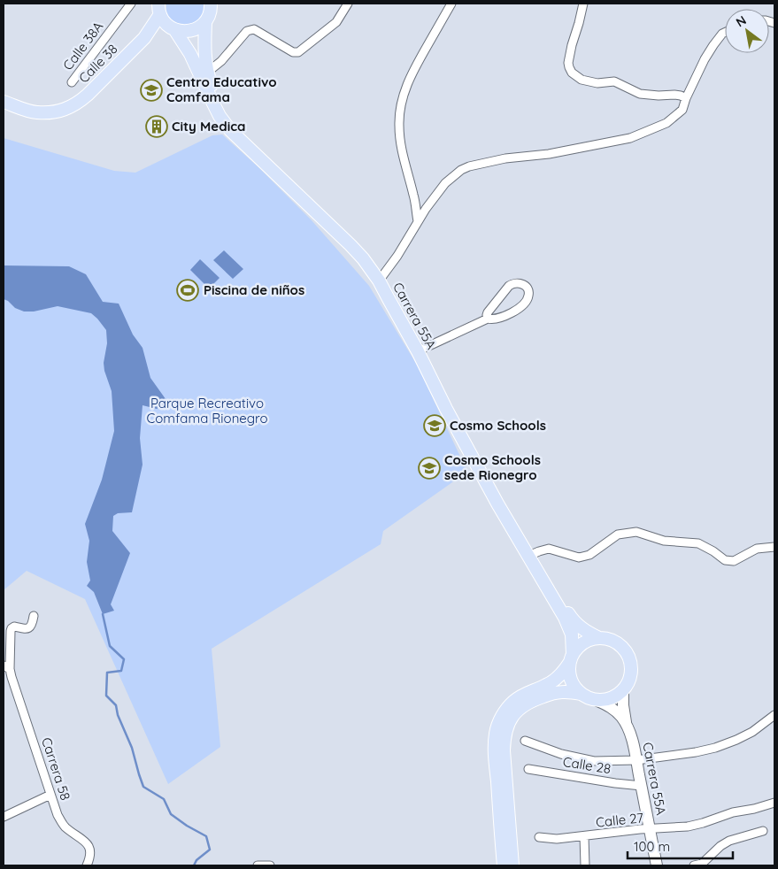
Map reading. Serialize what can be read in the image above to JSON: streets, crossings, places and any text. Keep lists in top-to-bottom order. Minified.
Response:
{"streets":{"main road":["Calle 38","Carrera 55A"],"street":["Calle 38A","Calle 28","Carrera 58","Calle 27"]},"crossings":[["Calle 38","Carrera 55A"],["Carrera 55A","Calle 28"],["Carrera 55A","Calle 27"]],"parks":["Parque Recreativo Comfama Rionegro"],"places":{"school or university":["Centro Educativo Comfama","Cosmo Schools","Cosmo Schools sede Rionegro"],"building":["City Medica"],"sports":["Piscina de niños"]},"scale_bar":"100 m","north":"top left"}
